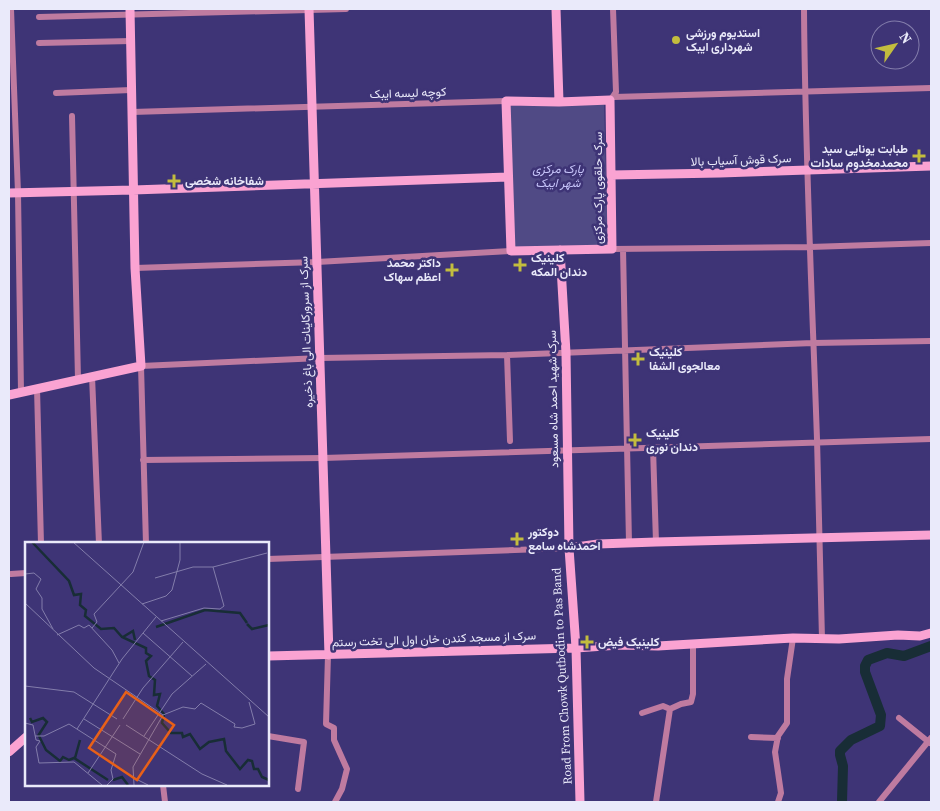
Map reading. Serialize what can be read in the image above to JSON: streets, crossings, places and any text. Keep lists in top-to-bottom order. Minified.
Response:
{"streets":{"street":["کوچه لیسه ایبک","سرک قوش آسیاب بالا","سرک حلقوی پارک مرکزی","سرک از سرورکاینات الی باغ ذخیره","سرک شهید احمد شاه مسعود","سرک از مسجد کندن خان اول الی تخت رستم","Road From Chowk Qutbodin to Pas Band"]},"crossings":[["کوچه لیسه ایبک","سرک از سرورکاینات الی باغ ذخیره"],["سرک قوش آسیاب بالا","سرک حلقوی پارک مرکزی"],["سرک حلقوی پارک مرکزی","سرک شهید احمد شاه مسعود"],["سرک از سرورکاینات الی باغ ذخیره","سرک از مسجد کندن خان اول الی تخت رستم"],["سرک شهید احمد شاه مسعود","Road From Chowk Qutbodin to Pas Band"],["سرک از مسجد کندن خان اول الی تخت رستم","Road From Chowk Qutbodin to Pas Band"]],"parks":["پارک مرکزی شهر ایبک"],"places":{"other":["استدیوم ورزشی شهرداری ایبک"],"health":["طبابت یونایی سید محمدمخدوم سادات","شفاخانه شخصی","کلینیک دندان المکه","داکتر محمد اعظم سهاک","کلینیک معالجوی الشفا","کلینیک دندان نوری","دوکتور احمدشاه سامع","کلینیک فیض"]},"north":"top right"}
